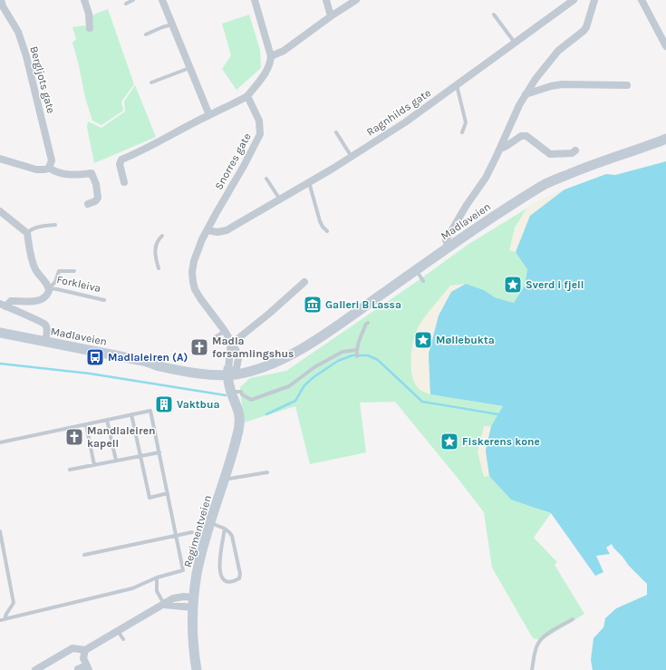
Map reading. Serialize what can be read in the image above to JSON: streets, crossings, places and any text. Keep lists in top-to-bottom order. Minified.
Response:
{"streets":{"main road":["Madlaveien","Regimentveien"],"street":["Bergljots gate","Ragnhilds gate","Snorres gate","Forkleiva"]},"crossings":[["Ragnhilds gate","Snorres gate"],["Snorres gate","Madlaveien"],["Snorres gate","Regimentveien"],["Madlaveien","Regimentveien"]],"places":{"place":["Sverd i fjell","Møllebukta","Fiskerens kone"],"museum":["Galleri B Lassa"],"church":["Madla forsamlingshus","Mandlaleiren kapell"],"bus stop":["Madlaleiren (A)"],"building":["Vaktbua"]}}
